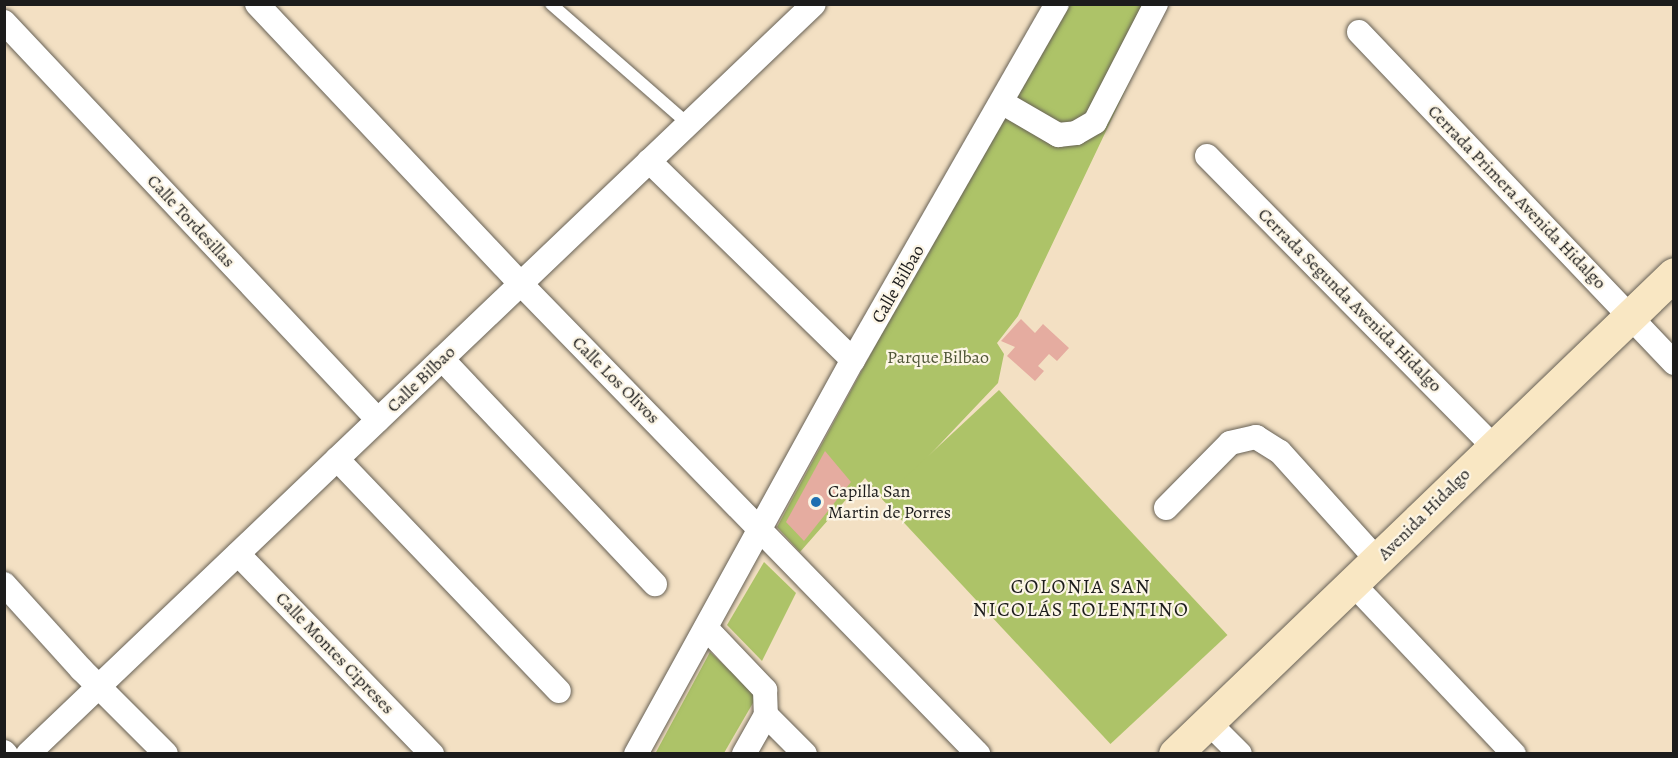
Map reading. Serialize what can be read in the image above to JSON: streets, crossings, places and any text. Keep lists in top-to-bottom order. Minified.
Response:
{"streets":{"street":["Cerrada Primera Avenida Hidalgo","Calle Tordesillas","Calle Bilbao","Cerrada Segunda Avenida Hidalgo","Calle Los Olivos","Avenida Hidalgo","Calle Montes Cipreses"]},"crossings":[["Cerrada Primera Avenida Hidalgo","Avenida Hidalgo"],["Calle Tordesillas","Calle Bilbao"],["Calle Bilbao","Calle Los Olivos"],["Calle Bilbao","Calle Montes Cipreses"],["Cerrada Segunda Avenida Hidalgo","Avenida Hidalgo"]],"districts":["COLONIA SAN NICOLÁS TOLENTINO"],"parks":["Parque Bilbao"],"places":["Capilla San Martin de Porres"]}
